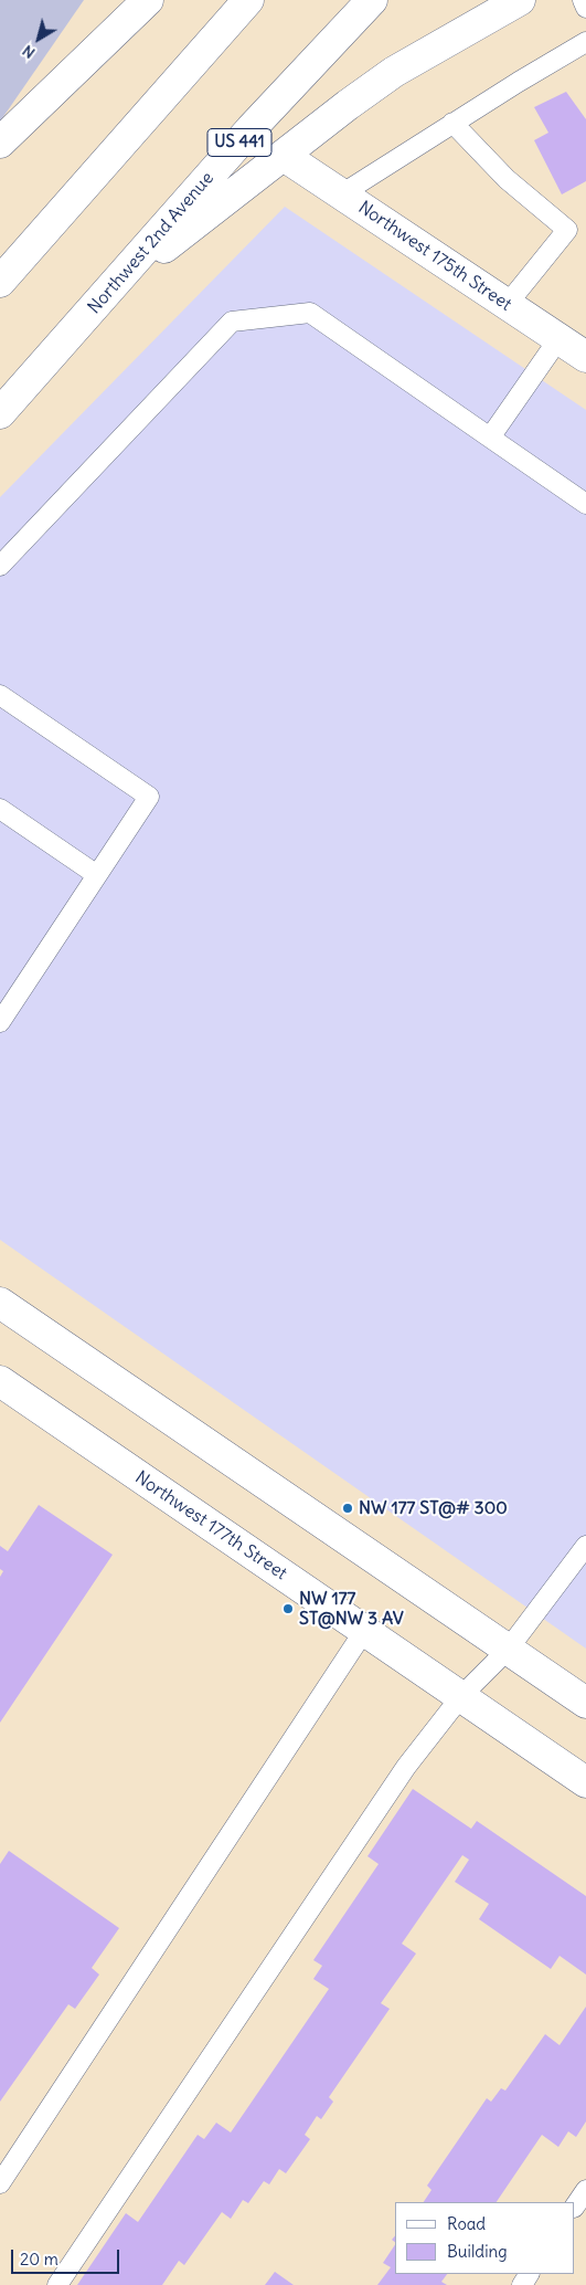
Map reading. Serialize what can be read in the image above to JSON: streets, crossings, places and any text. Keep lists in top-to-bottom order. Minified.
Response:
{"streets":{"street":["US 441","Northwest 2nd Avenue","Northwest 175th Street","Northwest 177th Street"]},"places":["NW 177 ST@# 300","NW 177 ST@NW 3 AV"],"legend":["Road","Building"],"scale_bar":"20 m","north":"bottom left"}
